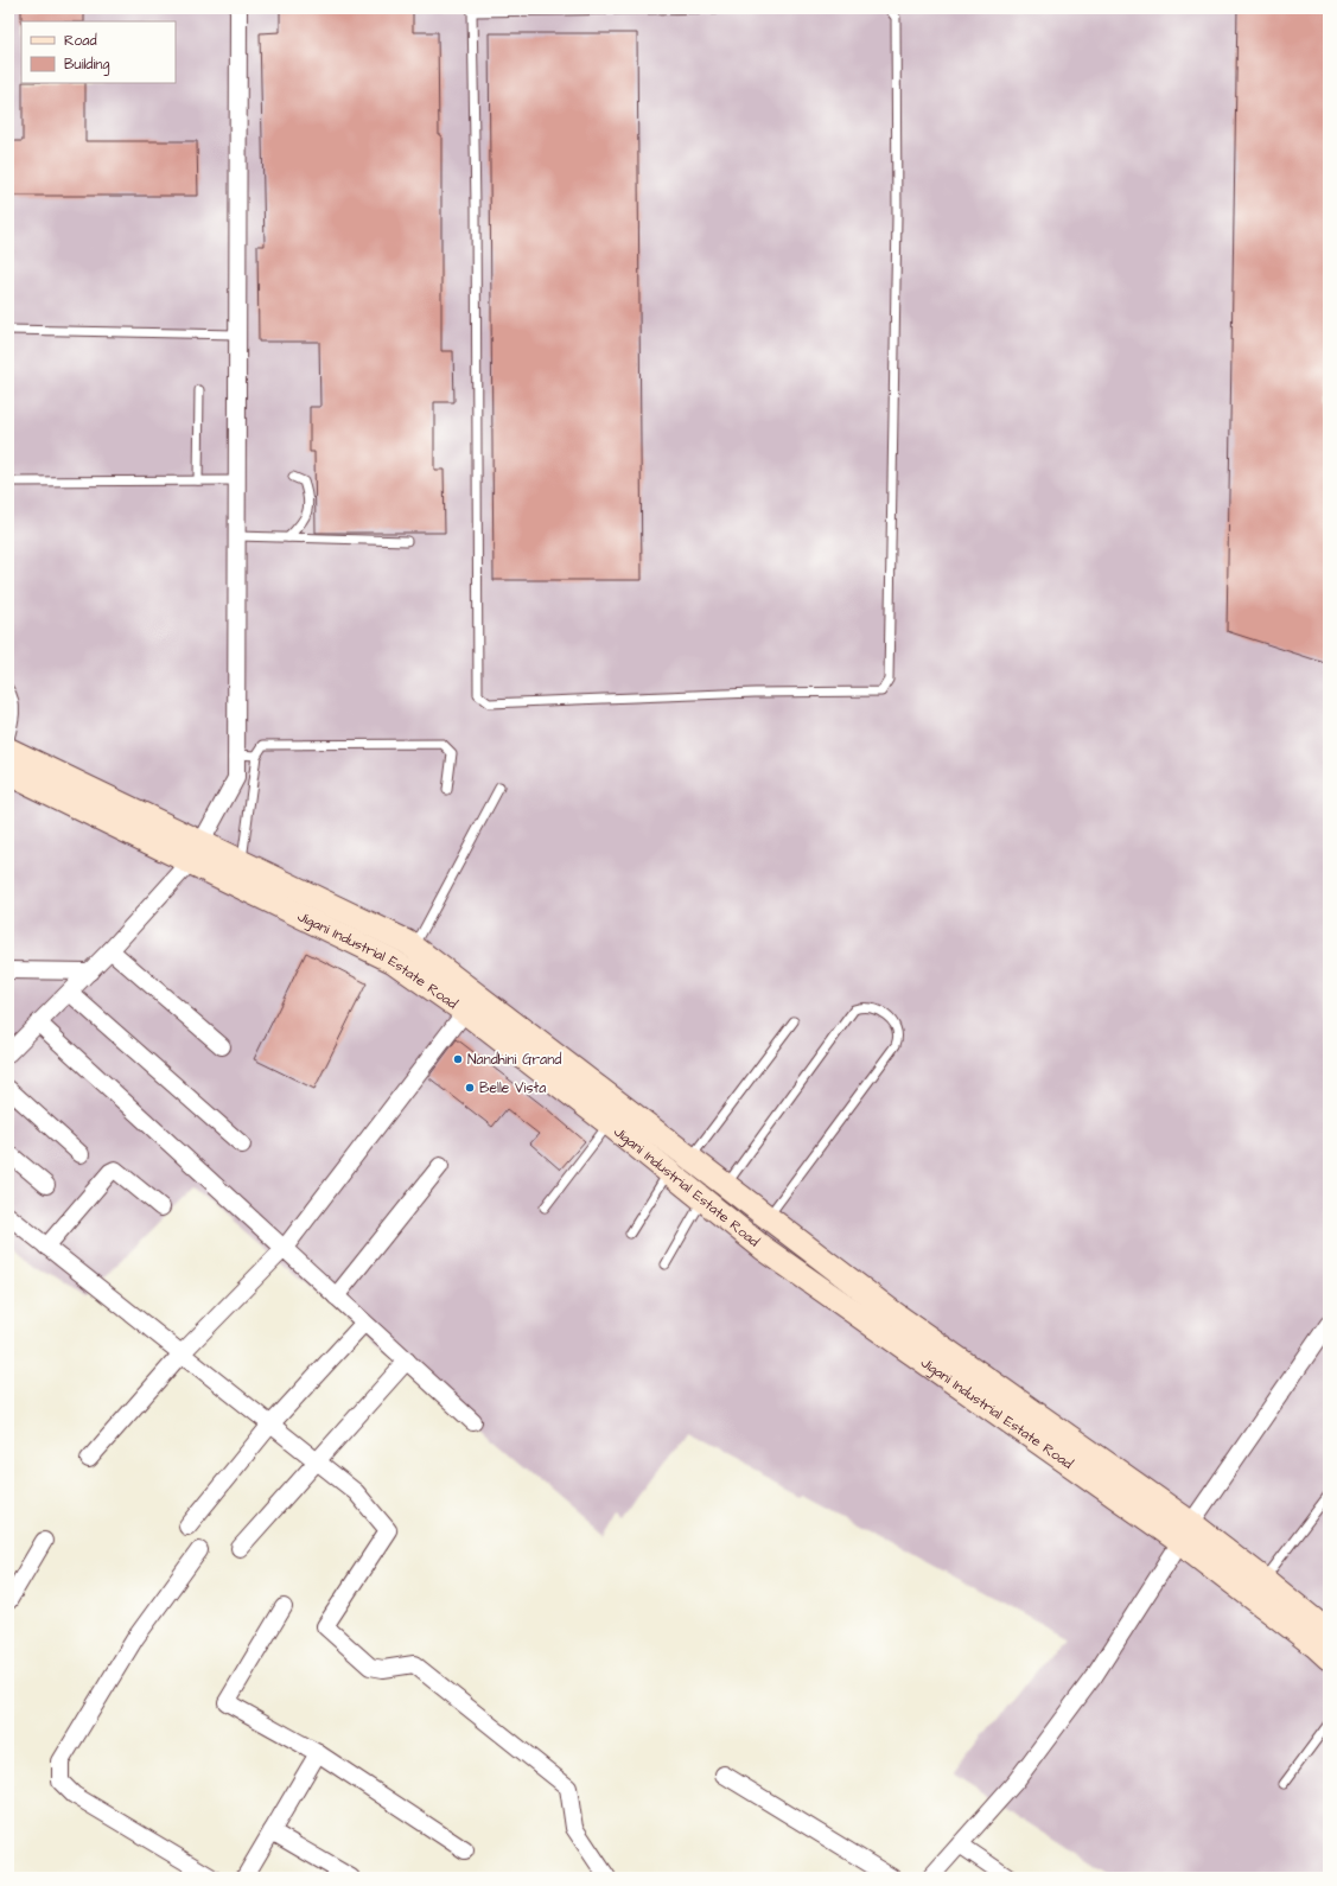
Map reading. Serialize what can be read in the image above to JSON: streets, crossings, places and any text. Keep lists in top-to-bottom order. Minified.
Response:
{"streets":{"main road":["Jigani Industrial Estate Road"]},"places":["Nandhini Grand","Belle Vista"],"legend":["Road","Building"]}
